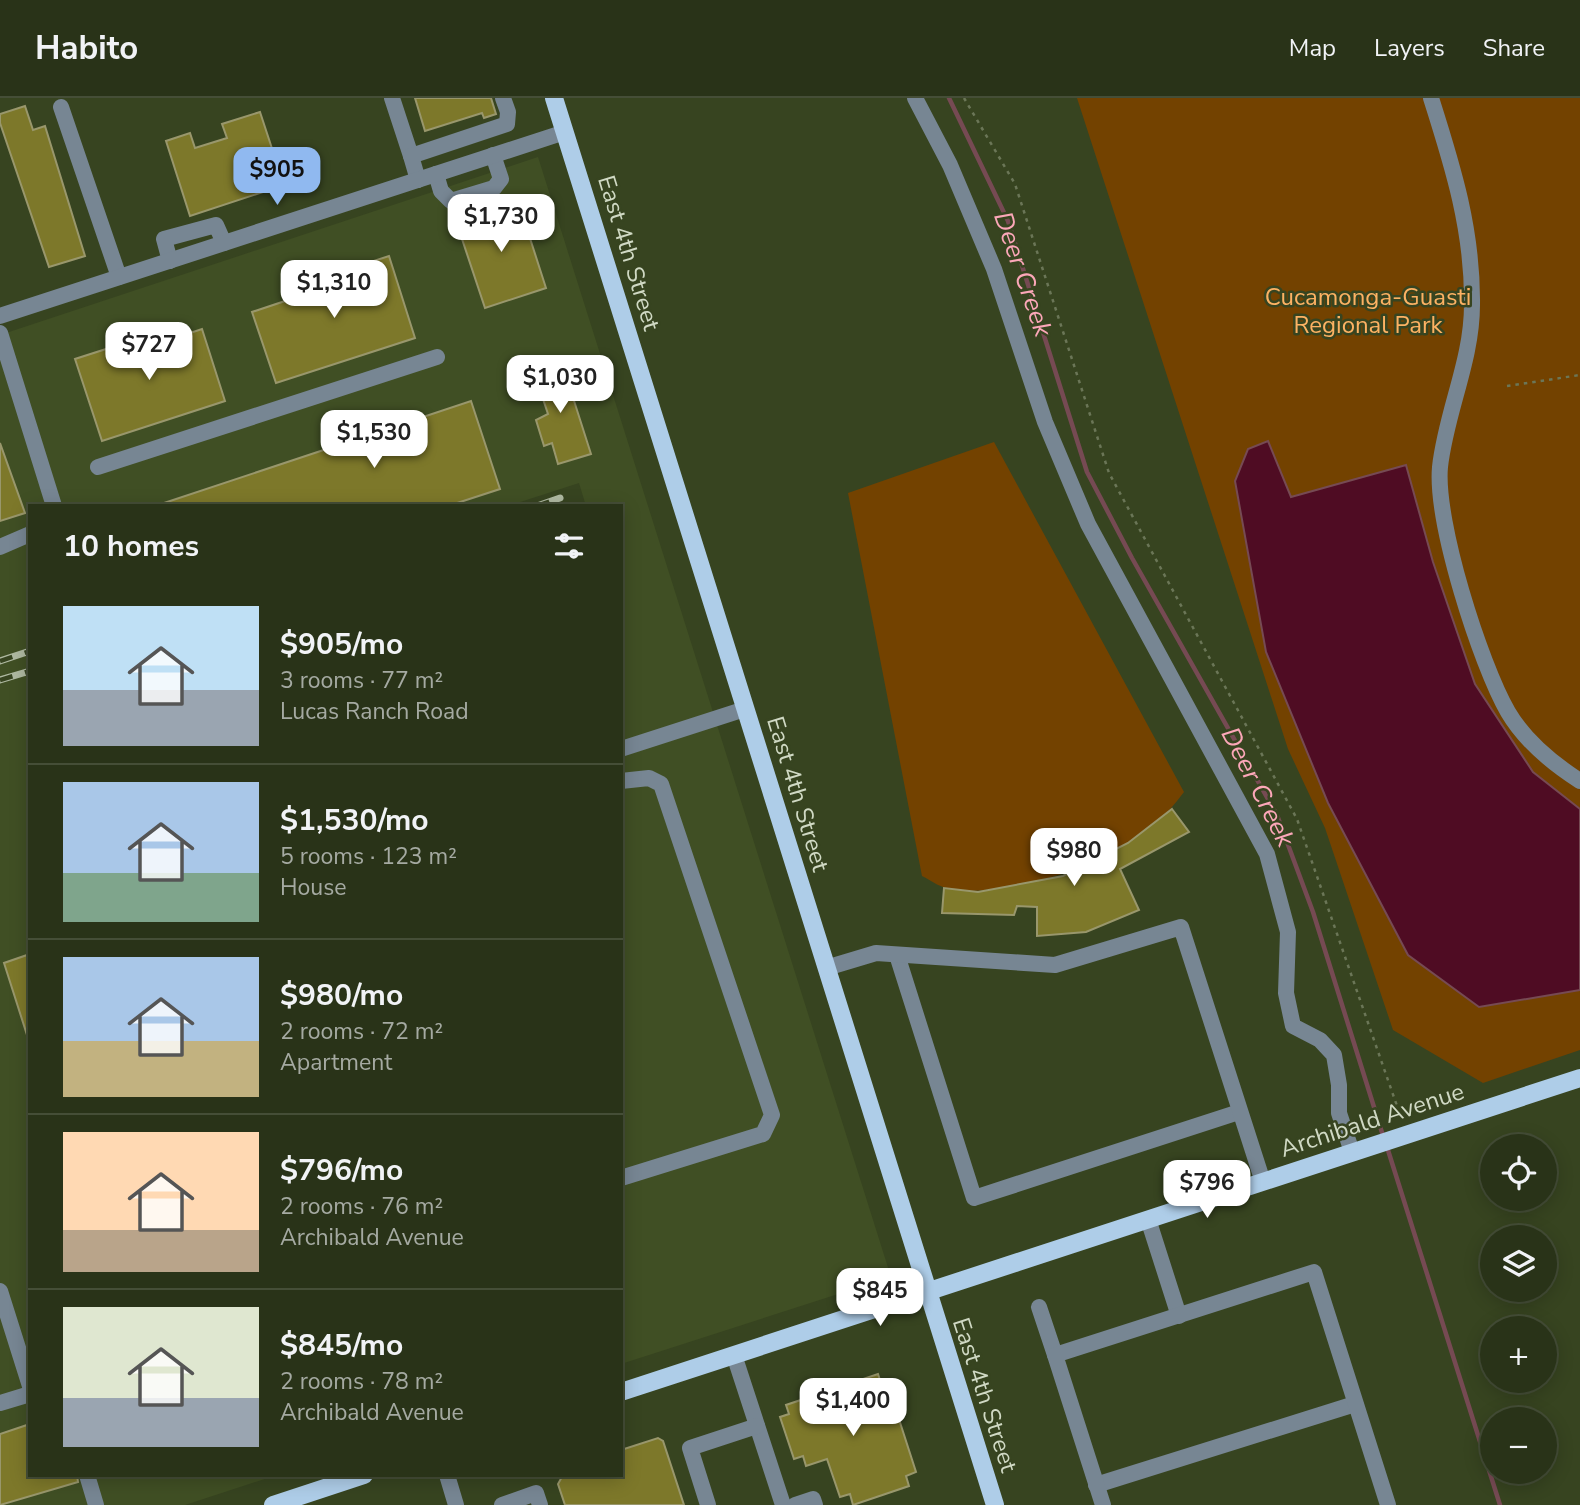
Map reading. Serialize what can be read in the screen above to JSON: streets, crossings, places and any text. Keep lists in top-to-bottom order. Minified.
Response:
{"streets":{"main road":["East 4th Street","Archibald Avenue"]},"crossings":[["East 4th Street","Archibald Avenue"]],"water":["Deer Creek"],"parks":["Cucamonga-Guasti Regional Park"],"page":{"header":"Habito","nav":["Map","Layers","Share"],"price":["$905","$1,730","$1,310","$727","$1,030","$1,530","$980","$796","$845","$1,400"],"heading":"10 homes","list":[{"name":"$905/mo","note":"3 rooms · 77 m² · Lucas Ranch Road"},{"name":"$1,530/mo","note":"5 rooms · 123 m² · House"},{"name":"$980/mo","note":"2 rooms · 72 m² · Apartment"},{"name":"$796/mo","note":"2 rooms · 76 m² · Archibald Avenue"},{"name":"$845/mo","note":"2 rooms · 78 m² · Archibald Avenue"}],"map_buttons":["+","−"]}}
